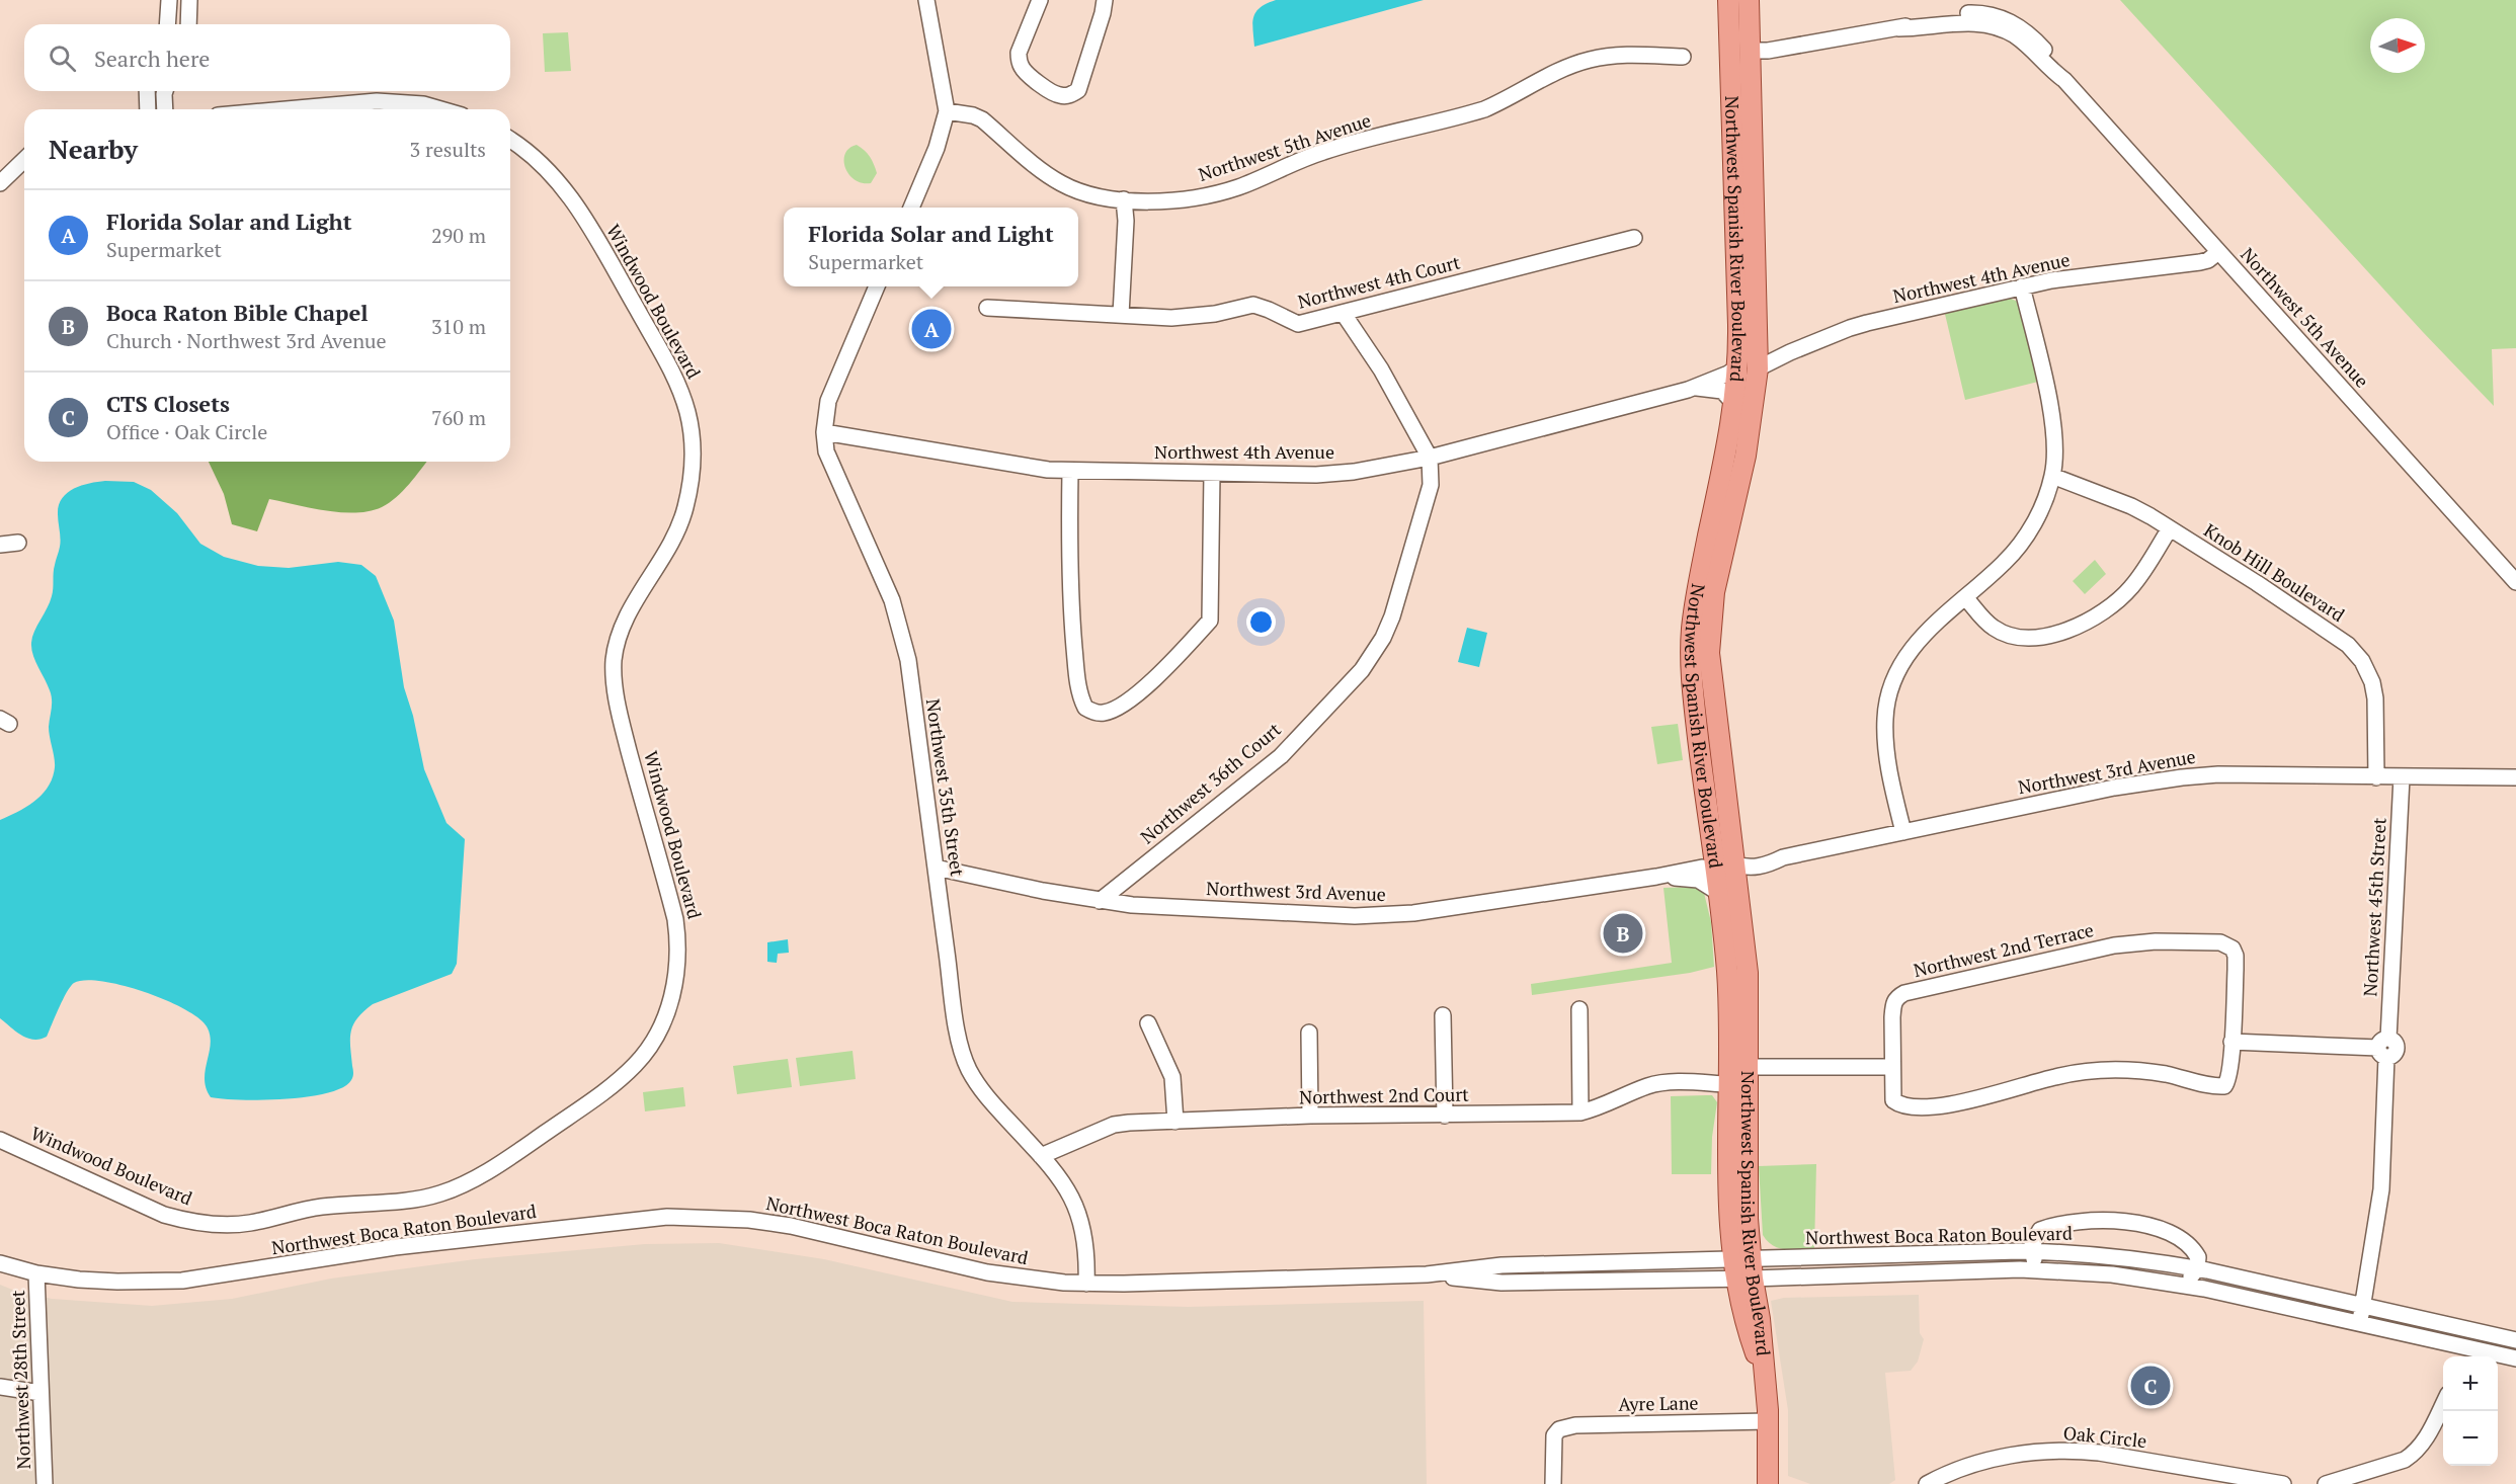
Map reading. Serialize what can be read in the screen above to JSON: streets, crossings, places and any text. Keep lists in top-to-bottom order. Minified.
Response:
{"streets":{"main road":["Northwest Spanish River Boulevard"],"street":["Northwest 5th Avenue","Northwest 4th Avenue","Northwest 4th Court","Windwood Boulevard","Knob Hill Boulevard","Northwest 3rd Avenue","Northwest 36th Court","Northwest 35th Street","Northwest 45th Street","Northwest 2nd Terrace","Northwest 2nd Court","Northwest Boca Raton Boulevard","Northwest 28th Street","Ayre Lane","Oak Circle"]},"crossings":[["Northwest 5th Avenue","Northwest Spanish River Boulevard"],["Northwest 5th Avenue","Northwest 4th Avenue"],["Northwest Spanish River Boulevard","Northwest 4th Avenue"],["Northwest Spanish River Boulevard","Northwest 3rd Avenue"],["Northwest Spanish River Boulevard","Northwest 2nd Court"],["Northwest Spanish River Boulevard","Northwest Boca Raton Boulevard"],["Northwest Spanish River Boulevard","Ayre Lane"],["Northwest 4th Avenue","Northwest 36th Court"],["Northwest 4th Avenue","Northwest 35th Street"],["Knob Hill Boulevard","Northwest 3rd Avenue"],["Northwest 3rd Avenue","Northwest 36th Court"],["Northwest 3rd Avenue","Northwest 35th Street"],["Northwest 3rd Avenue","Northwest 45th Street"],["Northwest 35th Street","Northwest 2nd Court"],["Northwest 35th Street","Northwest Boca Raton Boulevard"],["Northwest 45th Street","Northwest Boca Raton Boulevard"],["Northwest Boca Raton Boulevard","Northwest 28th Street"]],"north":"right","page":{"search":"Search here","heading":["Nearby","3 results"],"list":[{"mark":"A","name":"Florida Solar and Light","note":"Supermarket","value":"290 m"},{"mark":"B","name":"Boca Raton Bible Chapel","note":"Church · Northwest 3rd Avenue","value":"310 m"},{"mark":"C","name":"CTS Closets","note":"Office · Oak Circle","value":"760 m"}],"popup":["Florida Solar and Light","Supermarket"],"pins":["A","B","C"],"map_buttons":["+","−"]}}
